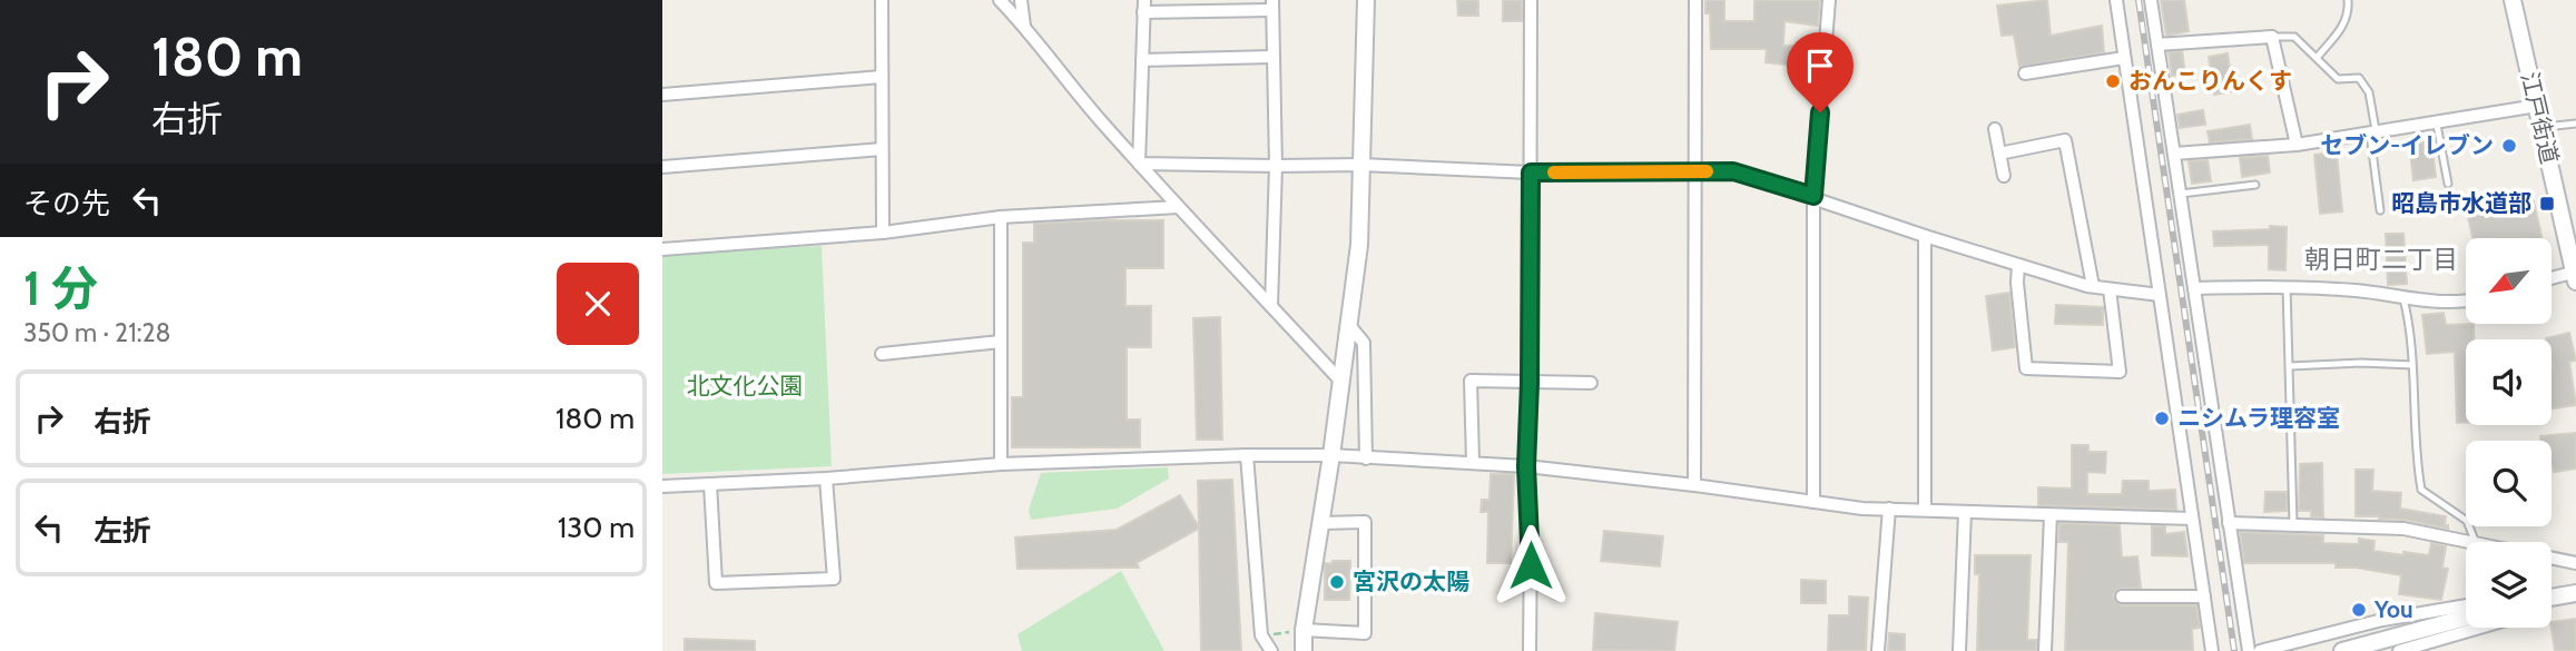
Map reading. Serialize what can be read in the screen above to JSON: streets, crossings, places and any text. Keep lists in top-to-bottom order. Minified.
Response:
{"streets":{"street":["江戸街道"]},"districts":["朝日町二丁目"],"parks":["北文化公園"],"places":{"other":["おんこりんくす","セブン-イレブン","ニシムラ理容室","宮沢の太陽","You"],"transit":["昭島市水道部"]},"north":"bottom left","page":{"turn":["180 m","右折"],"then":"その先","heading":["1 分","350 m · 21:28"],"list":[{"name":"右折","value":"180 m"},{"name":"左折","value":"130 m"}]}}
